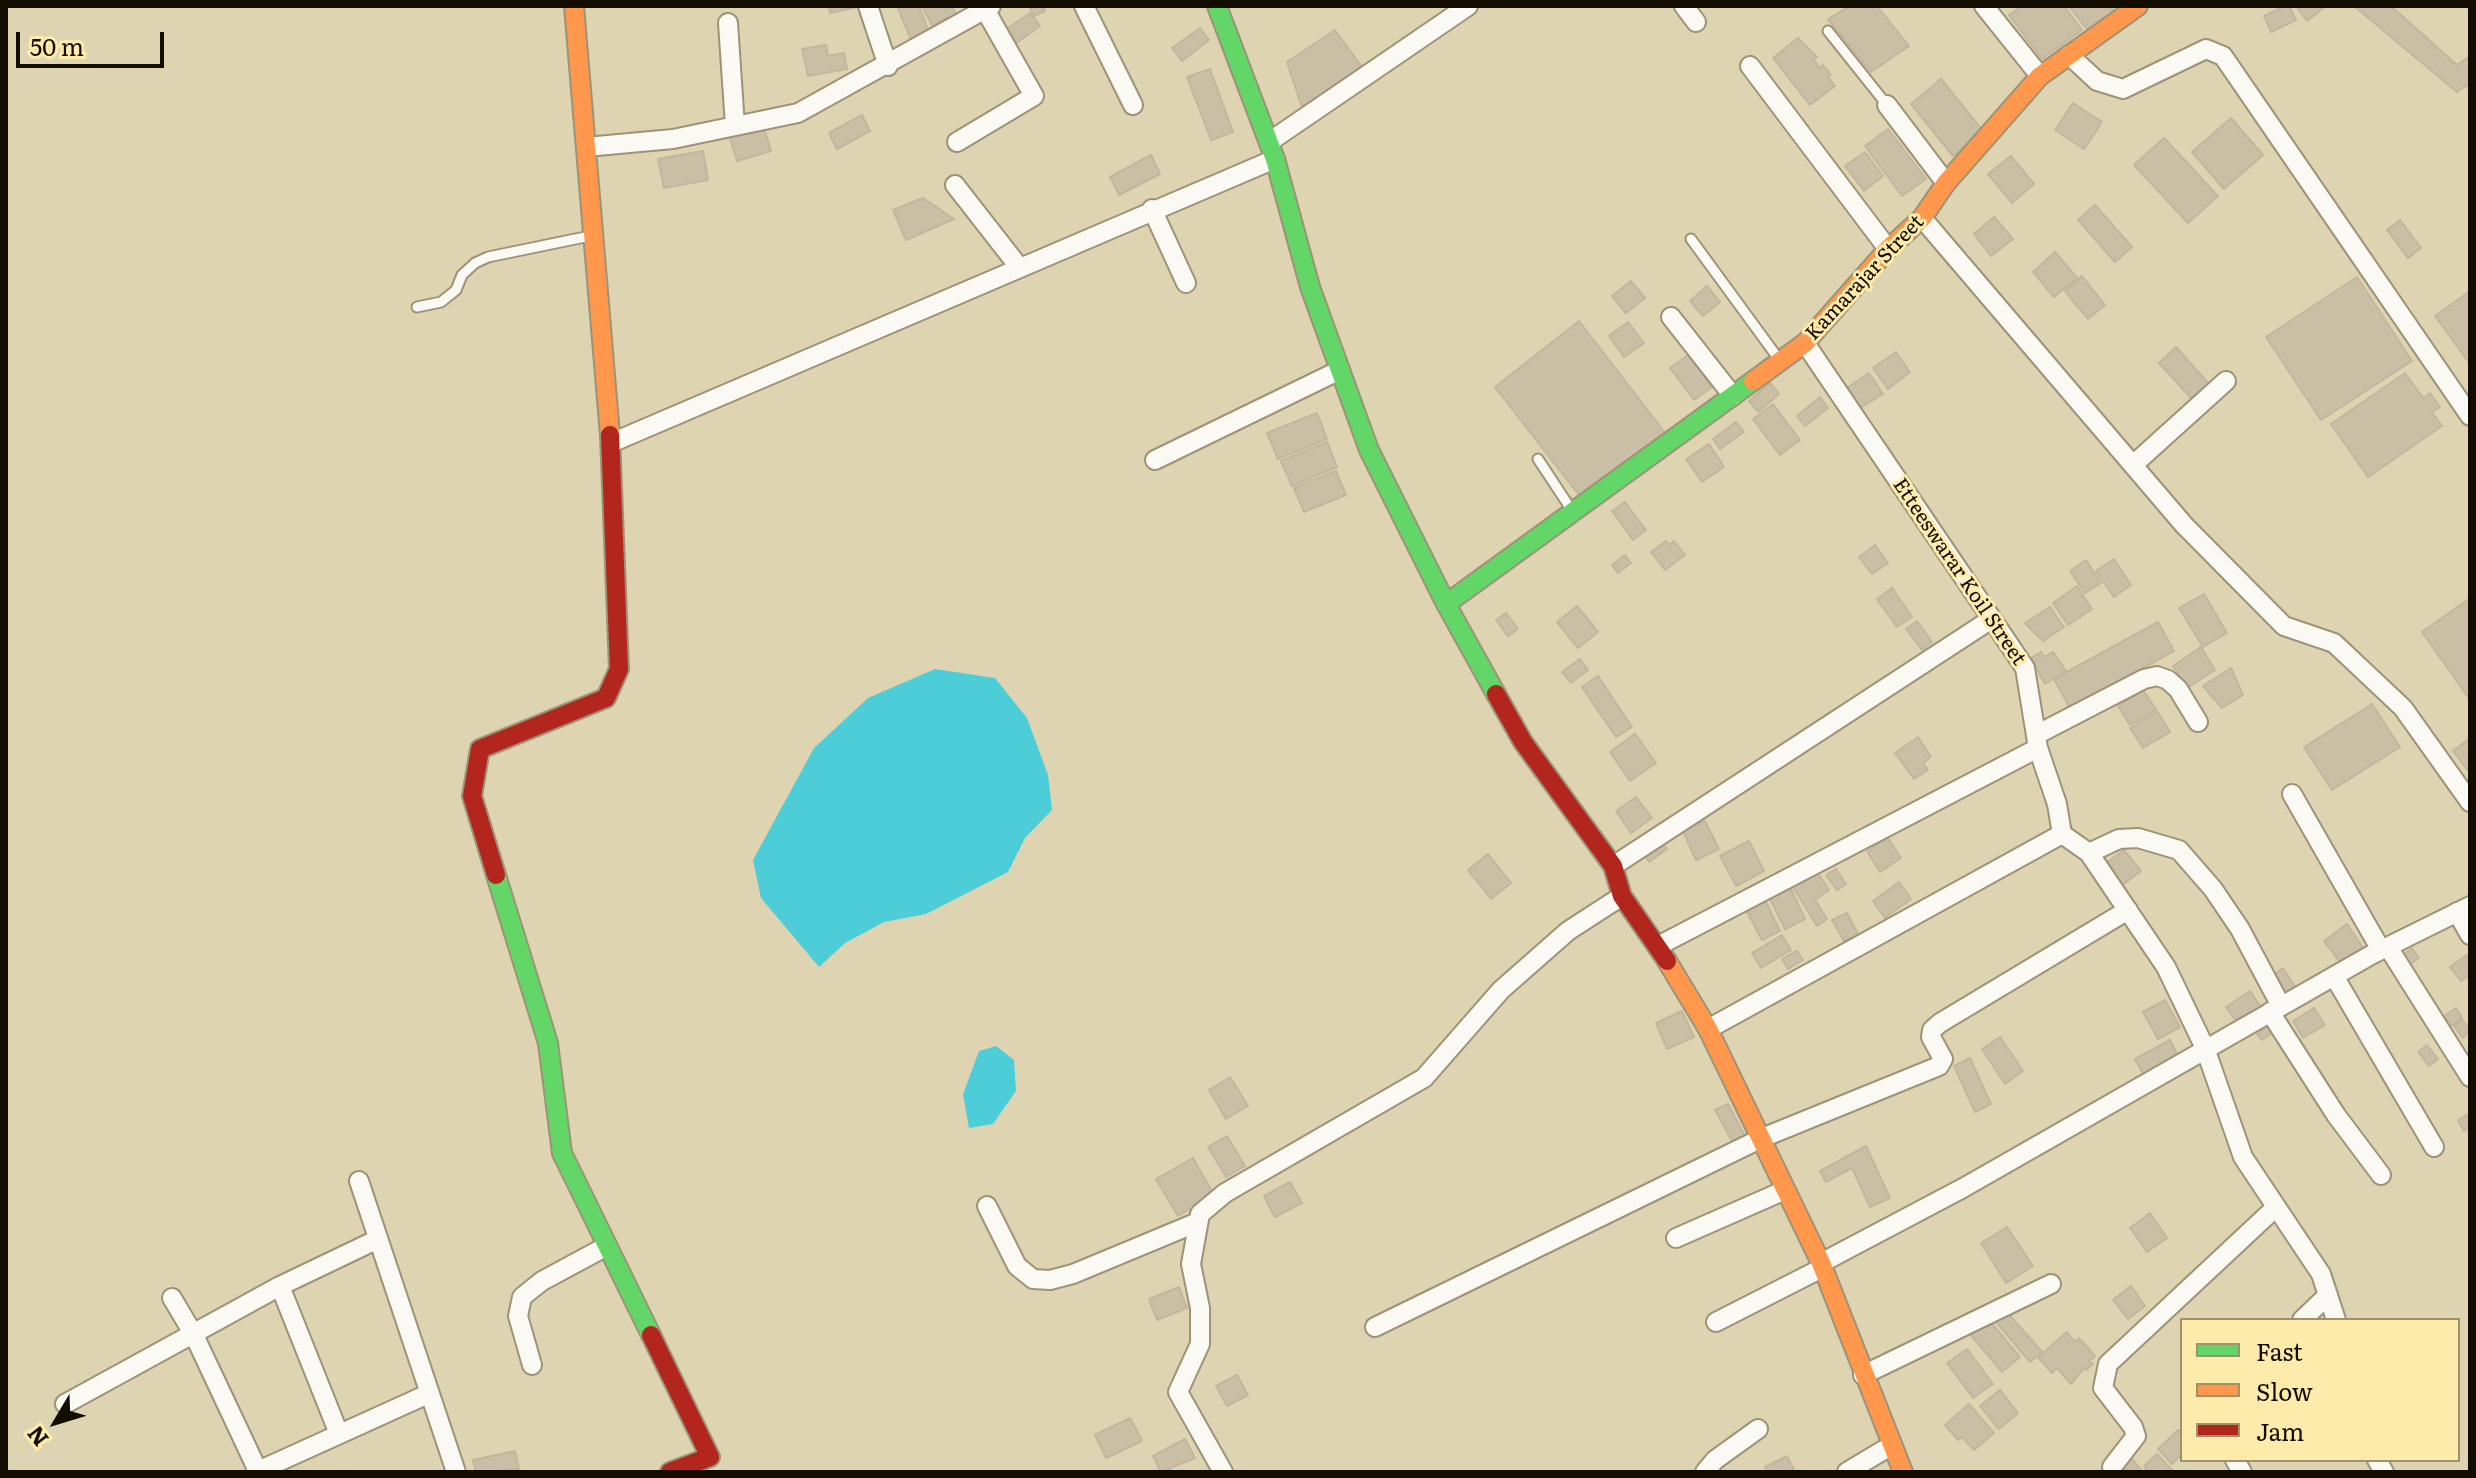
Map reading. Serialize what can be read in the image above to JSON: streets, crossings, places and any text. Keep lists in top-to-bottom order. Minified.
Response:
{"streets":{"street":["Kamarajar Street","Etteeswarar Koil Street"]},"crossings":[["Kamarajar Street","Etteeswarar Koil Street"]],"legend":["Fast","Slow","Jam"],"scale_bar":"50 m","north":"bottom left"}
